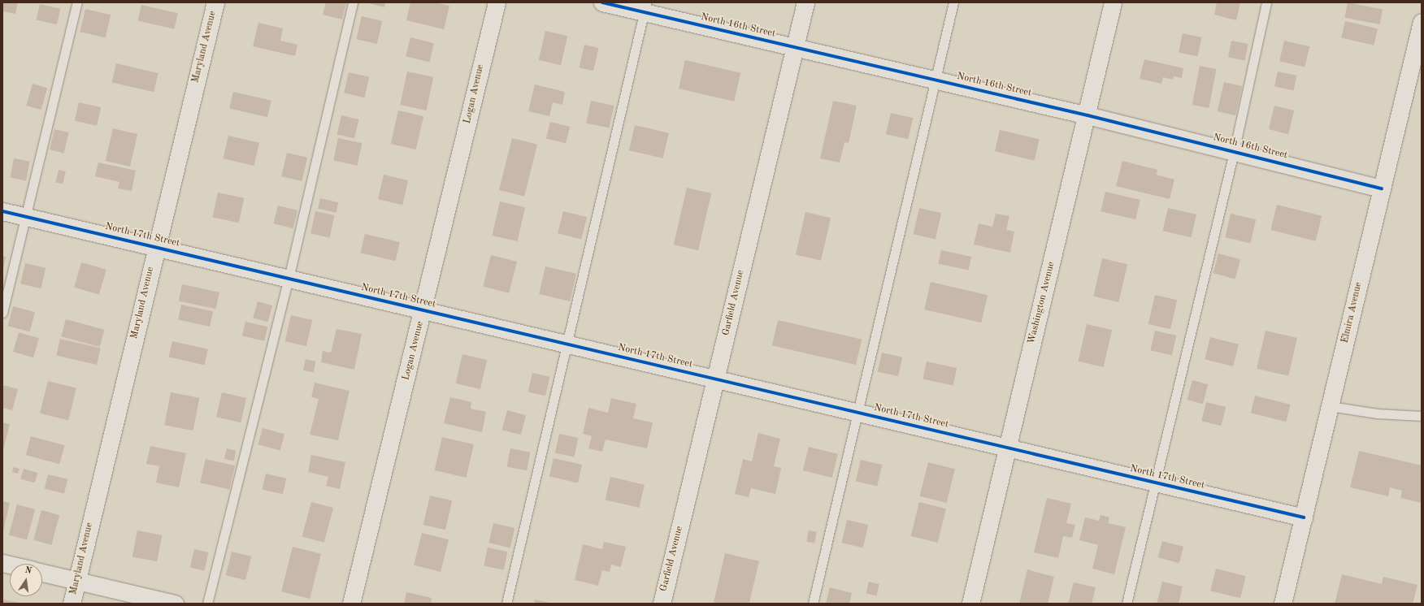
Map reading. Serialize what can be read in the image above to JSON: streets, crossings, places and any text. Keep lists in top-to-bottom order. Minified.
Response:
{"streets":{"street":["North 16th Street","Maryland Avenue","Logan Avenue","North 17th Street","Garfield Avenue","Washington Avenue","Elmira Avenue"]},"crossings":[["North 16th Street","Garfield Avenue"],["North 16th Street","Washington Avenue"],["North 16th Street","Elmira Avenue"],["Maryland Avenue","North 17th Street"],["Logan Avenue","North 17th Street"],["North 17th Street","Garfield Avenue"],["North 17th Street","Washington Avenue"],["North 17th Street","Elmira Avenue"]],"north":"top"}
